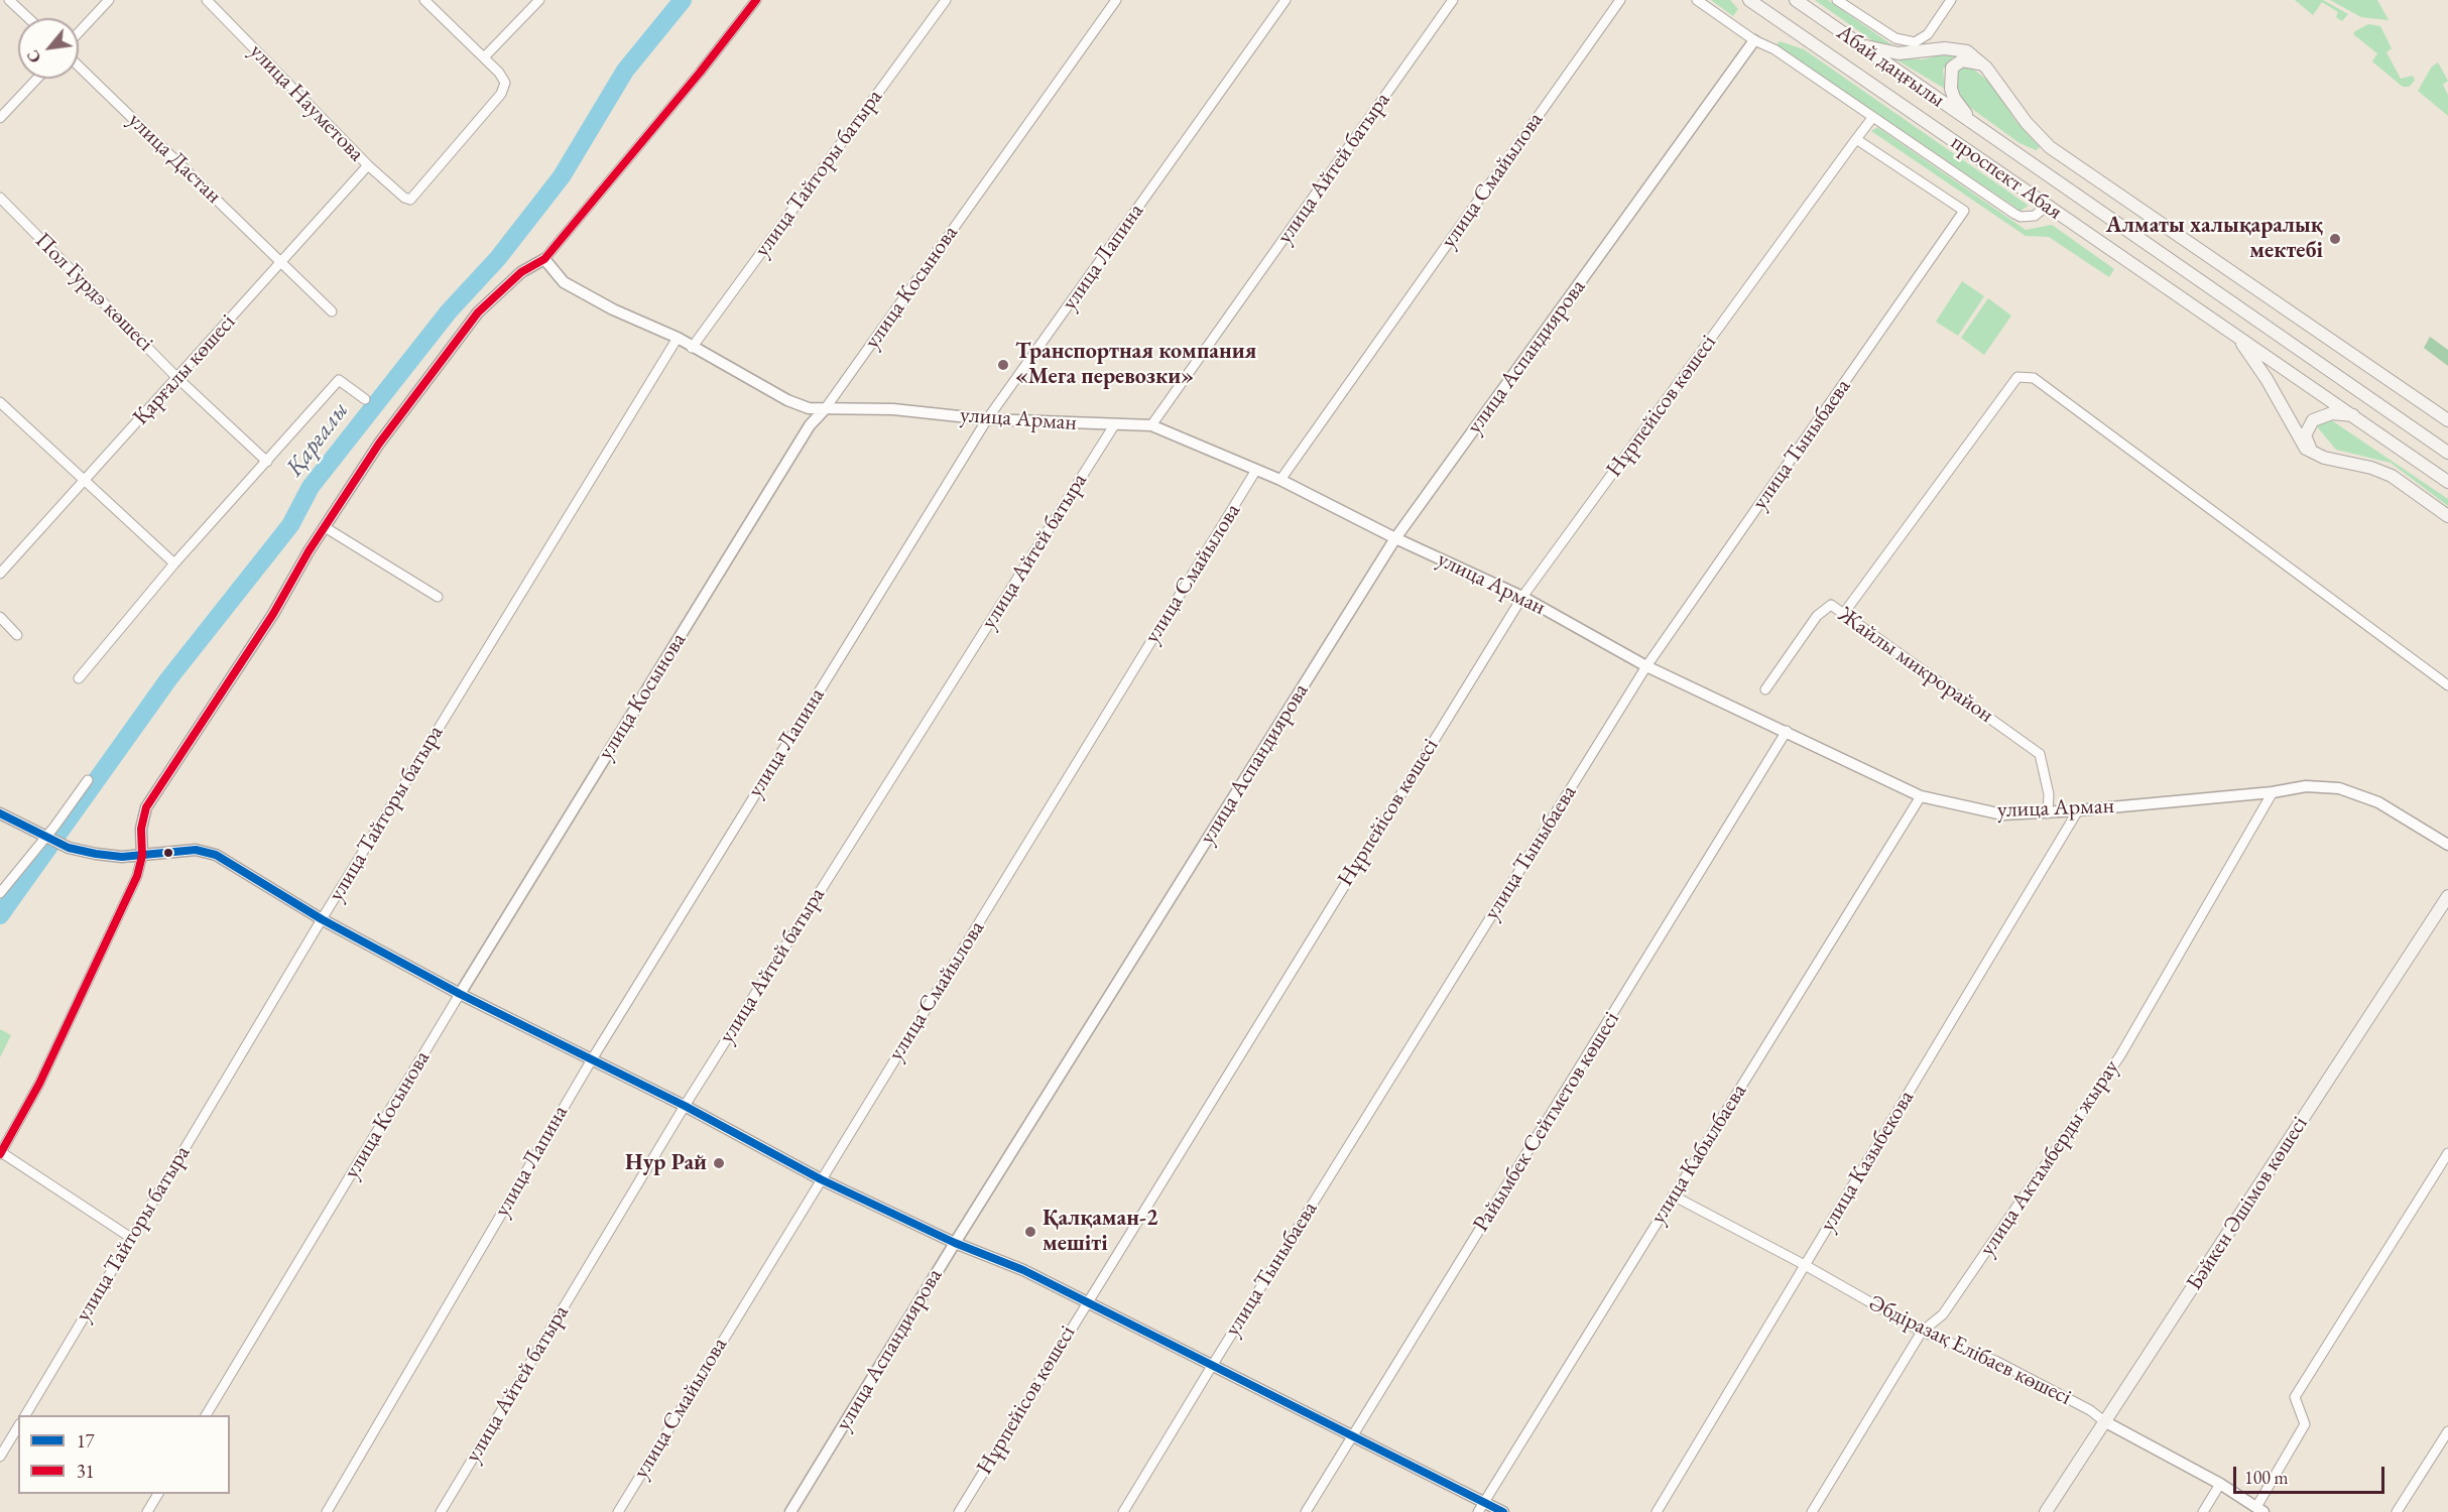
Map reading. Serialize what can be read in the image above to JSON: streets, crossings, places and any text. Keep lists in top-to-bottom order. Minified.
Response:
{"streets":{"main road":["Абай даңғылы","проспект Абая","Бәйкен Әшімов көшесі"],"street":["улица Науметова","улица Дастан","улица Айтей батыра","улица Тайторы батыра","улица Смайылова","улица Лапина","улица Косынова","Пол Гурдэ көшесі","улица Аспандиярова","Қарғалы көшесі","Нұрпейісов көшесі","улица Арман","улица Тыныбаева","Жайлы микрорайон","Райымбек Сейтметов көшесі","улица Кабылбаева","улица Актамберды жырау","улица Казыбекова","Әбдіразақ Елібаев көшесі"]},"crossings":[["Абай даңғылы","проспект Абая"],["улица Науметова","Қарғалы көшесі"],["улица Дастан","Қарғалы көшесі"],["улица Айтей батыра","улица Арман"],["улица Тайторы батыра","улица Арман"],["улица Смайылова","улица Арман"],["улица Лапина","улица Арман"],["улица Косынова","улица Арман"],["Пол Гурдэ көшесі","Қарғалы көшесі"],["улица Аспандиярова","улица Арман"],["Нұрпейісов көшесі","улица Арман"],["Нұрпейісов көшесі","улица Тыныбаева"],["улица Арман","улица Тыныбаева"],["улица Арман","Жайлы микрорайон"],["улица Арман","Райымбек Сейтметов көшесі"],["улица Арман","улица Кабылбаева"],["улица Арман","улица Актамберды жырау"],["улица Арман","улица Казыбекова"],["улица Кабылбаева","Әбдіразақ Елібаев көшесі"],["улица Актамберды жырау","Әбдіразақ Елібаев көшесі"],["улица Казыбекова","Әбдіразақ Елібаев көшесі"],["Бәйкен Әшімов көшесі","Әбдіразақ Елібаев көшесі"]],"water":["Қарғалы"],"places":["Алматы халықаралық мектебі","Транспортная компания «Мега перевозки»","Нур Рай","Қалқаман-2 мешіті"],"lines":["transit line 31","transit line 17"],"legend":["17","31"],"scale_bar":"100 m","north":"bottom left"}
